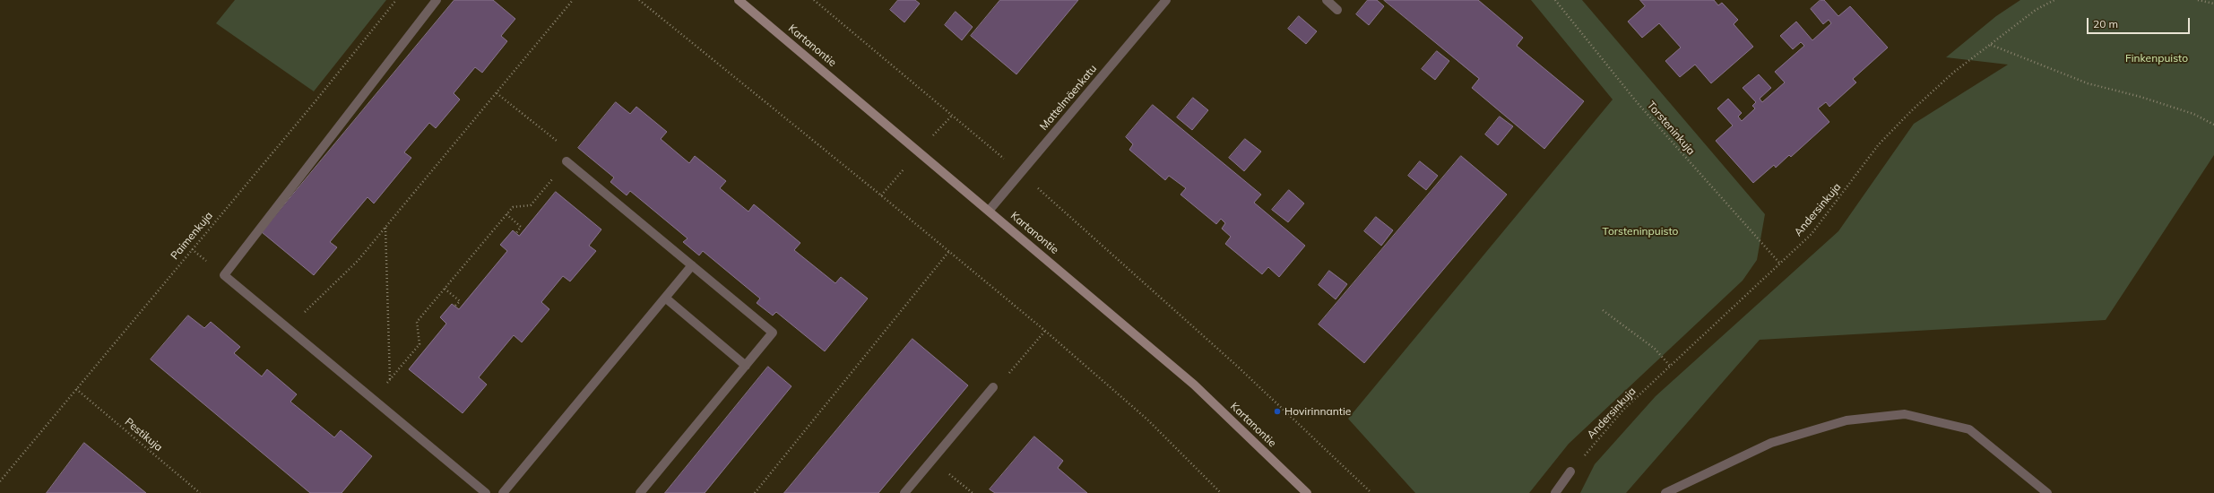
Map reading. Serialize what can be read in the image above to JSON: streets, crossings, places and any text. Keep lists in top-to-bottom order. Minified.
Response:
{"streets":{"street":["Kartanontie","Mattelmäenkatu"],"path":["Torsteninkuja","Andersinkuja","Paimenkuja","Pestikuja"]},"crossings":[["Kartanontie","Mattelmäenkatu"],["Torsteninkuja","Andersinkuja"],["Paimenkuja","Pestikuja"]],"parks":["Finkenpuisto","Torsteninpuisto"],"places":["Hovirinnantie"],"scale_bar":"20 m"}
